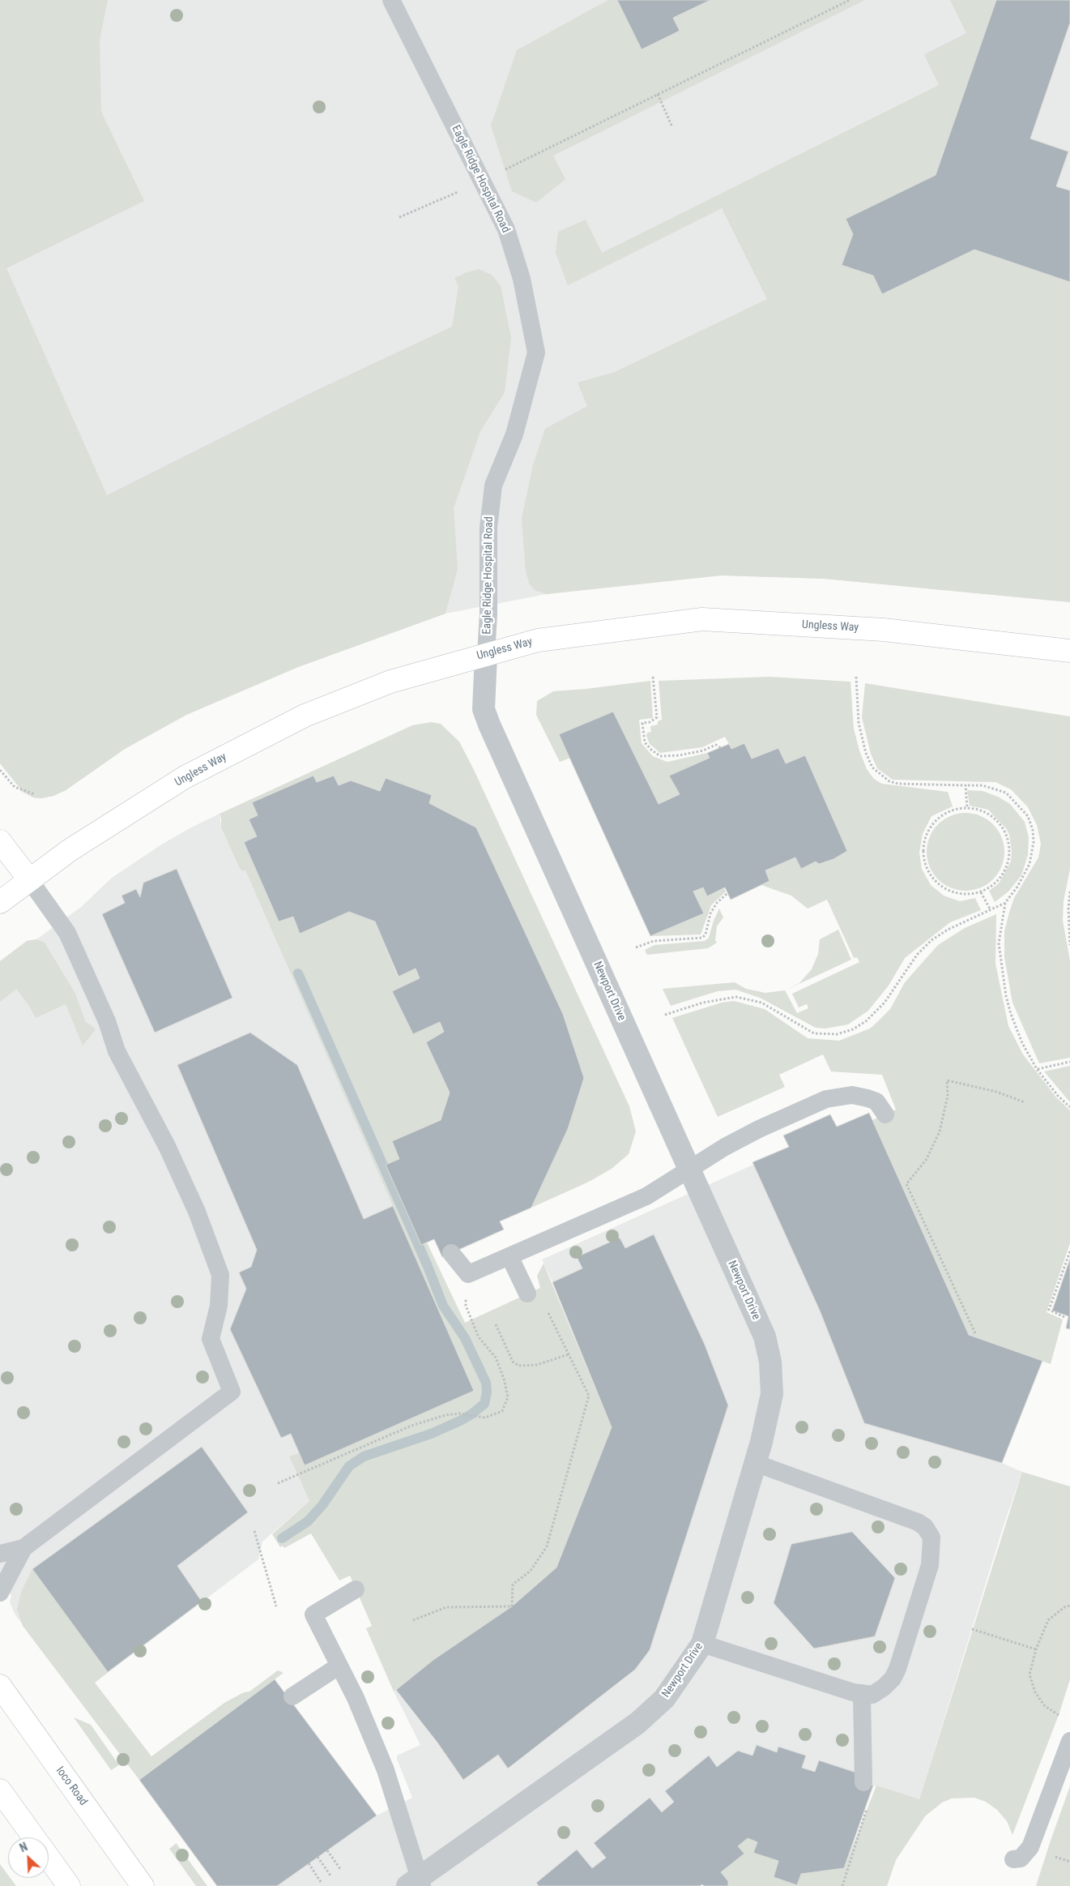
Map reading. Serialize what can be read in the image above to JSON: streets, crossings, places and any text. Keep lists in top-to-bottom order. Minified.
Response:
{"streets":{"street":["Ungless Way","Newport Drive","Ioco Road"],"lane":["Eagle Ridge Hospital Road"]},"crossings":[["Eagle Ridge Hospital Road","Ungless Way"],["Eagle Ridge Hospital Road","Newport Drive"],["Ungless Way","Newport Drive"]],"north":"top left"}
